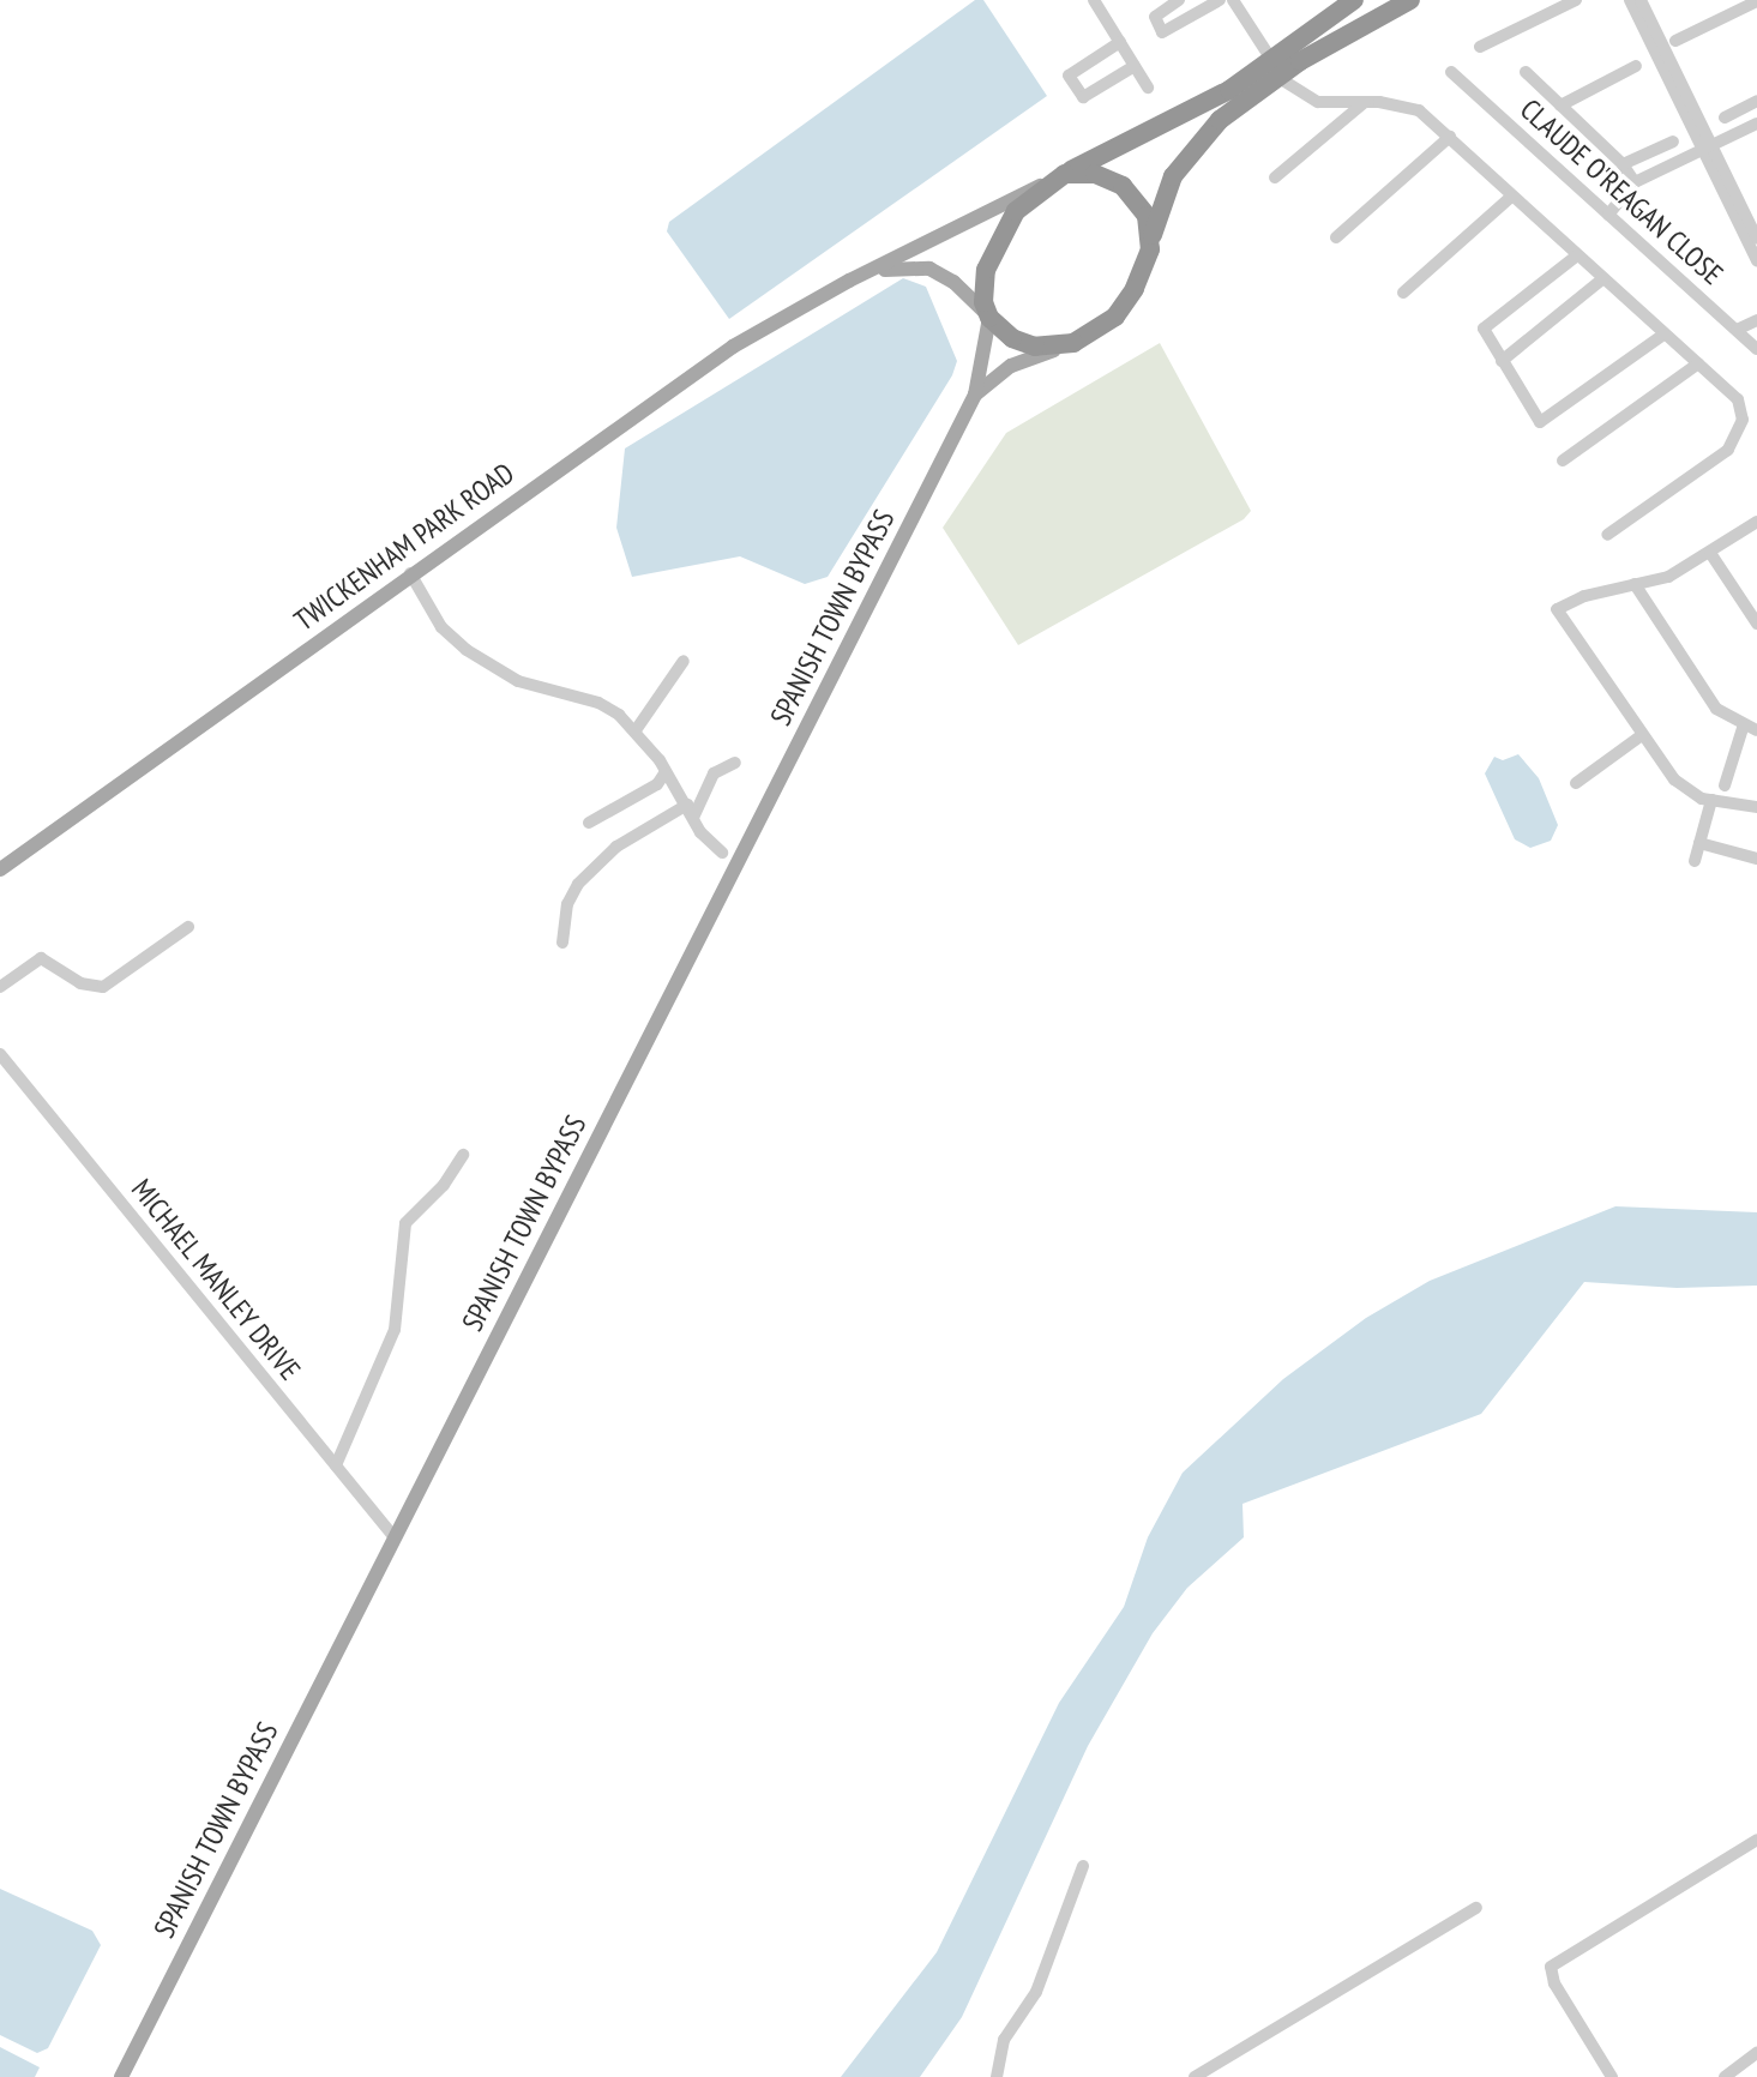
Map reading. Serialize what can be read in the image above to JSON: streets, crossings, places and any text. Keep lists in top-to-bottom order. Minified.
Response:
{"streets":{"main road":["TWICKENHAM PARK ROAD","SPANISH TOWN BYPASS"],"street":["CLAUDE O'REAGAN CLOSE","MICHAEL MANLEY DRIVE"]},"crossings":[["SPANISH TOWN BYPASS","MICHAEL MANLEY DRIVE"]]}
